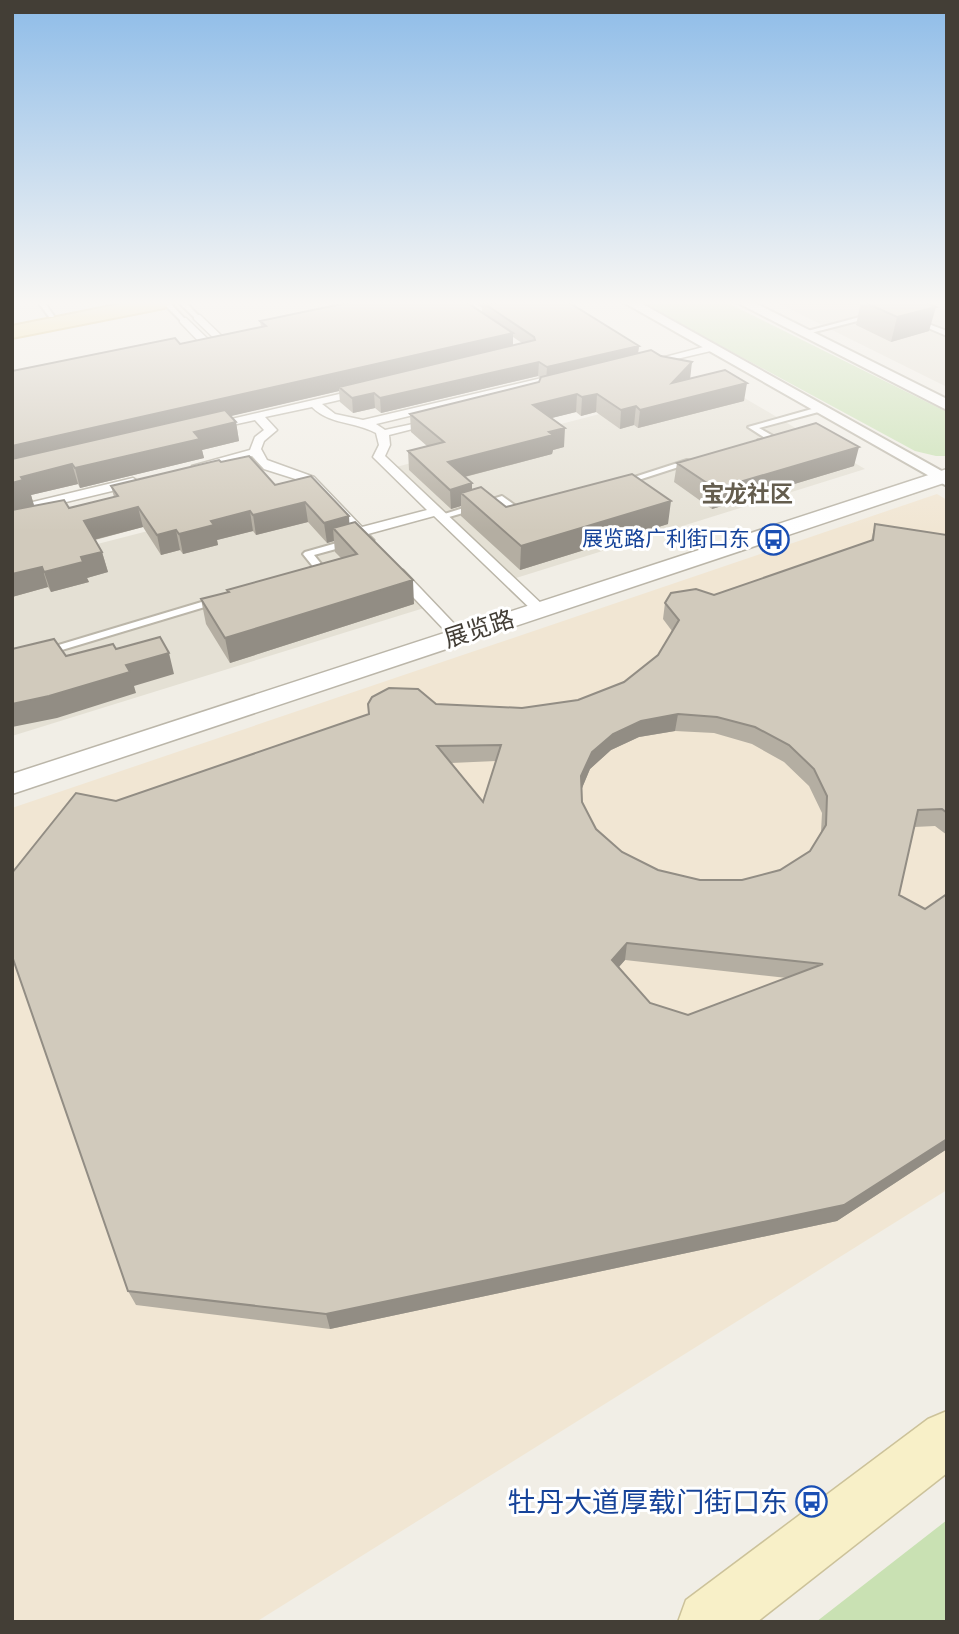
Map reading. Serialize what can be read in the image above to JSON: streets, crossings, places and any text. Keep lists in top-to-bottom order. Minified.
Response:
{"streets":{"street":["展览路"]},"districts":["宝龙社区"],"places":{"bus stop":["展览路广利街口东","牡丹大道厚载门街口东"]}}
